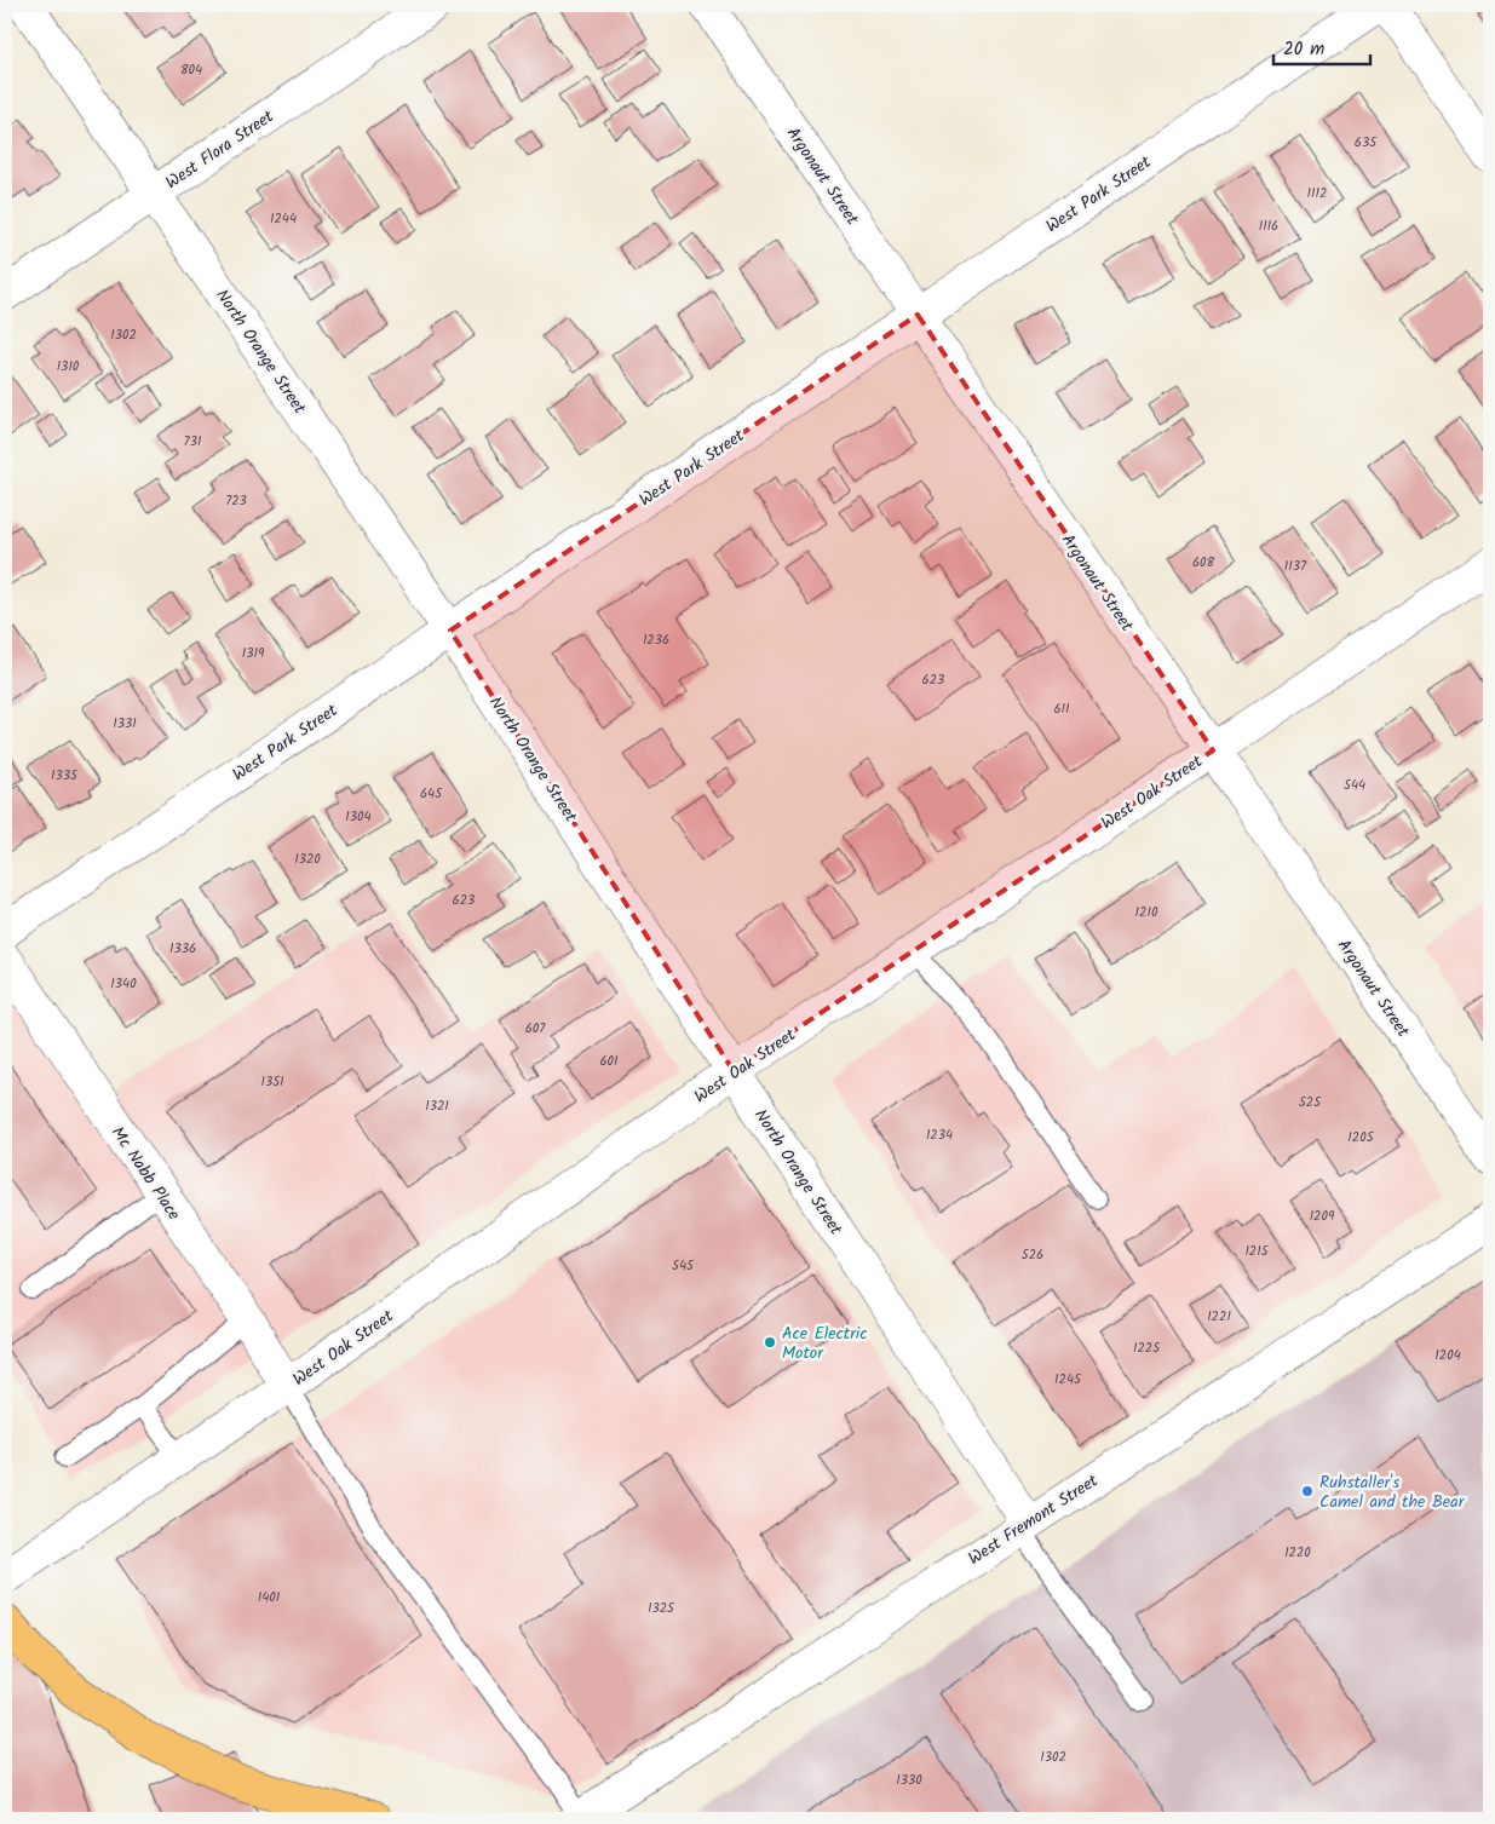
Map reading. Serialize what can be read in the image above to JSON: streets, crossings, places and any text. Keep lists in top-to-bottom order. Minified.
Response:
{"streets":{"street":["West Flora Street","Argonaut Street","West Park Street","North Orange Street","West Oak Street","Mc Nabb Place","West Fremont Street"]},"crossings":[["West Flora Street","North Orange Street"],["Argonaut Street","West Park Street"],["Argonaut Street","West Oak Street"],["West Park Street","North Orange Street"],["North Orange Street","West Oak Street"],["North Orange Street","West Fremont Street"],["West Oak Street","Mc Nabb Place"]],"places":["Ace Electric Motor","Ruhstaller's Camel and the Bear"],"house_numbers":["804","635","1112","1244","1116","1302","1310","731","723","608","1137","1236","1319","623","611","1331","1335","544","645","1304","1320","623","1210","1336","1340","607","601","1351","525","1321","1234","1205","1209","1215","526","545","1221","1225","1204","1245","1220","1401","1325","1302","1330"],"scale_bar":"20 m"}
